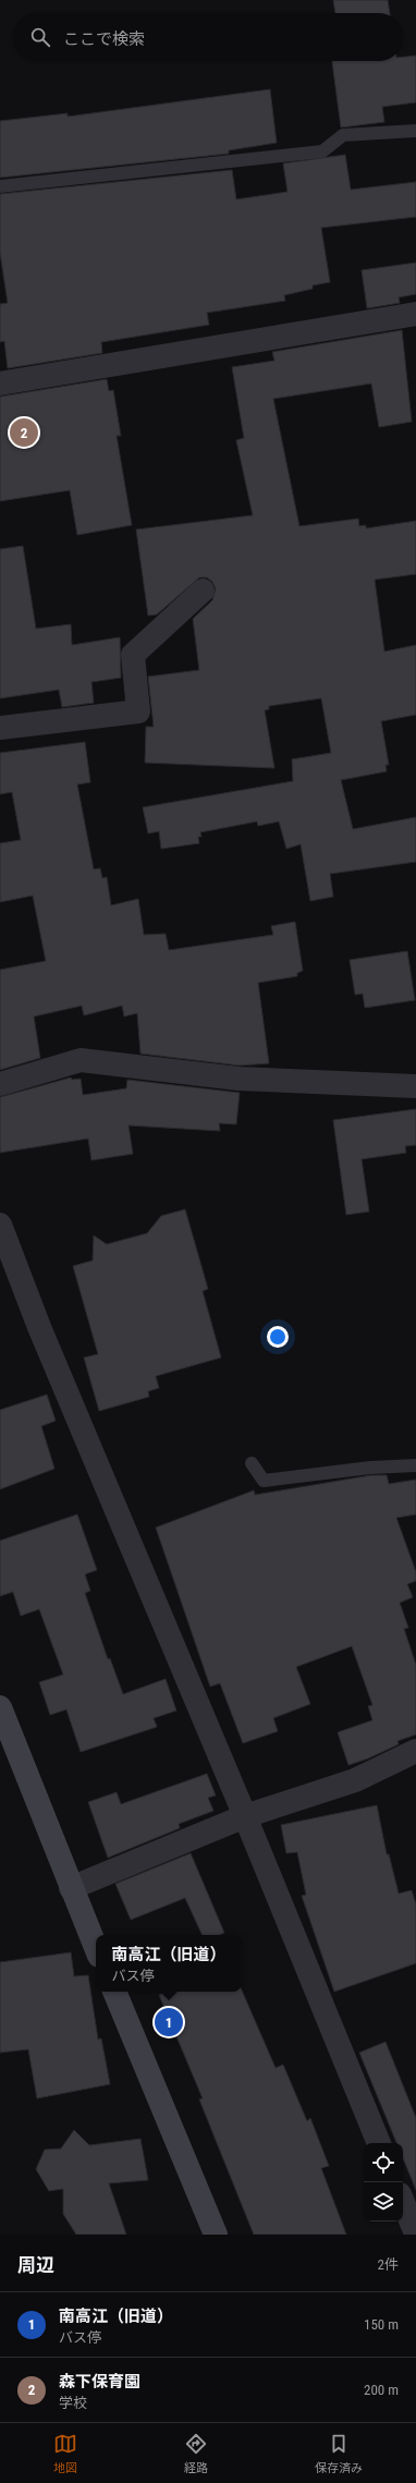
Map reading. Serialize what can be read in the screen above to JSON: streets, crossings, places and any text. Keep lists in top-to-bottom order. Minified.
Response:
{"page":{"search":"ここで検索","pins":["2","1"],"popup":["南高江（旧道）","バス停"],"heading":["周辺","2件"],"list":[{"mark":"1","name":"南高江（旧道）","note":"バス停","value":"150 m"},{"mark":"2","name":"森下保育園","note":"学校","value":"200 m"}],"nav":["地図","経路","保存済み"]}}
